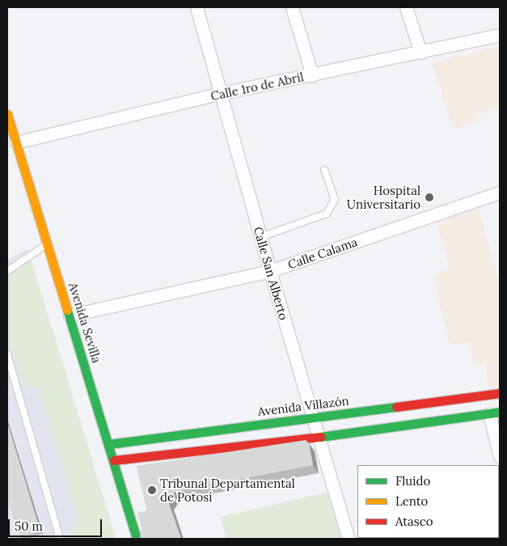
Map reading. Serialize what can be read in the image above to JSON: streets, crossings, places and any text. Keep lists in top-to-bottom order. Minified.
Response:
{"streets":{"main road":["Avenida Sevilla","Avenida Villazón"],"street":["Calle 1ro de Abril","Calle Calama","Calle San Alberto"]},"crossings":[["Calle 1ro de Abril","Calle San Alberto"],["Calle 1ro de Abril","Avenida Sevilla"],["Calle Calama","Calle San Alberto"],["Calle Calama","Avenida Sevilla"],["Calle San Alberto","Avenida Villazón"],["Avenida Sevilla","Avenida Villazón"]],"places":["Hospital Universitario","Tribunal Departamental de Potosí"],"legend":["Fluido","Lento","Atasco"],"scale_bar":"50 m"}
